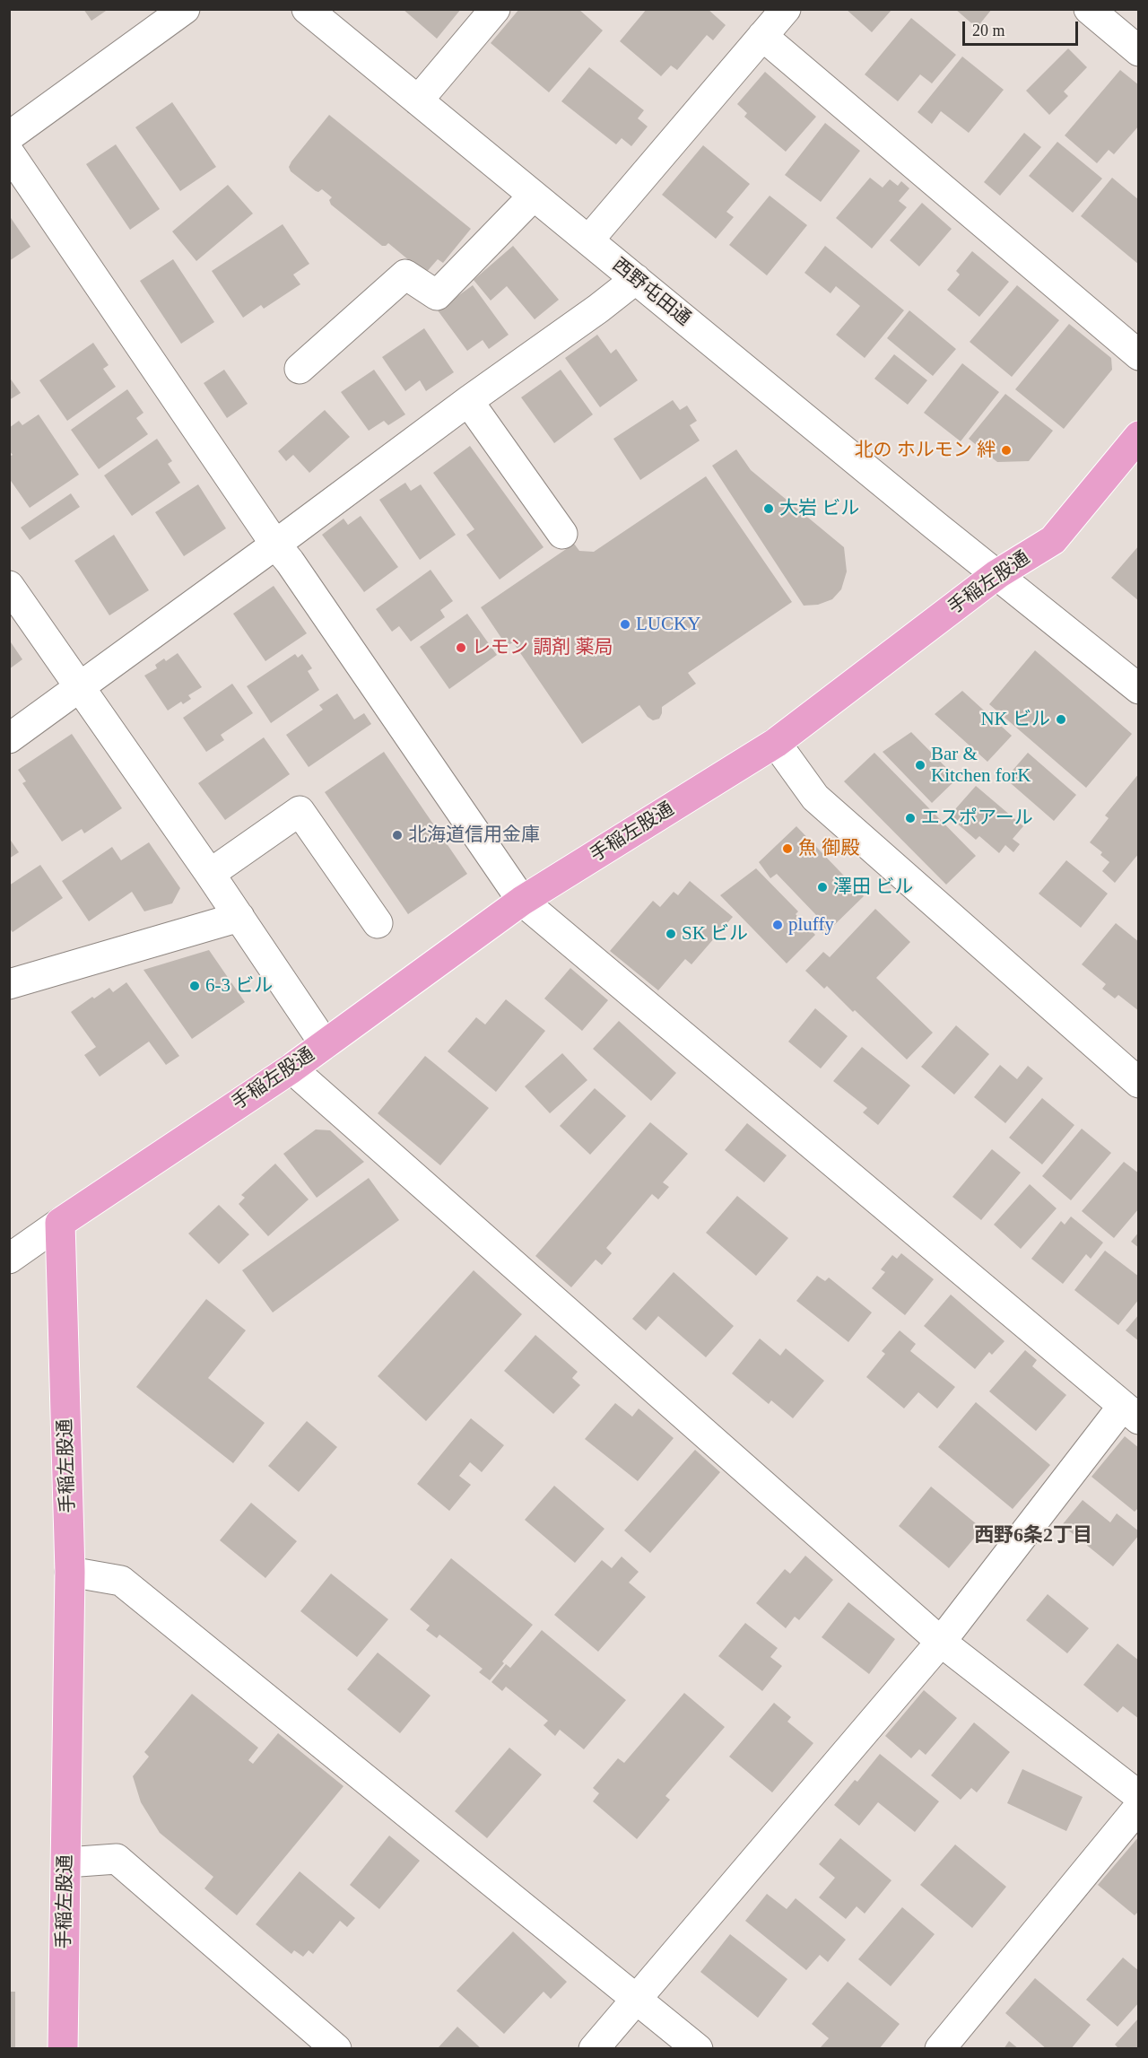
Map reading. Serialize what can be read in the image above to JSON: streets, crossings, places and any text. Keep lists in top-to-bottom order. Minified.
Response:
{"streets":{"main road":["手稲左股通"],"street":["西野屯田通"]},"crossings":[["西野屯田通","手稲左股通"]],"districts":["西野6条2丁目"],"places":["北の ホルモン 絆","大岩 ビル","LUCKY","レモン 調剤 薬局","NK ビル","Bar & Kitchen forK","エスポアール","北海道信用金庫","魚 御殿","澤田 ビル","pluffy","SK ビル","6-3 ビル"],"scale_bar":"20 m"}
